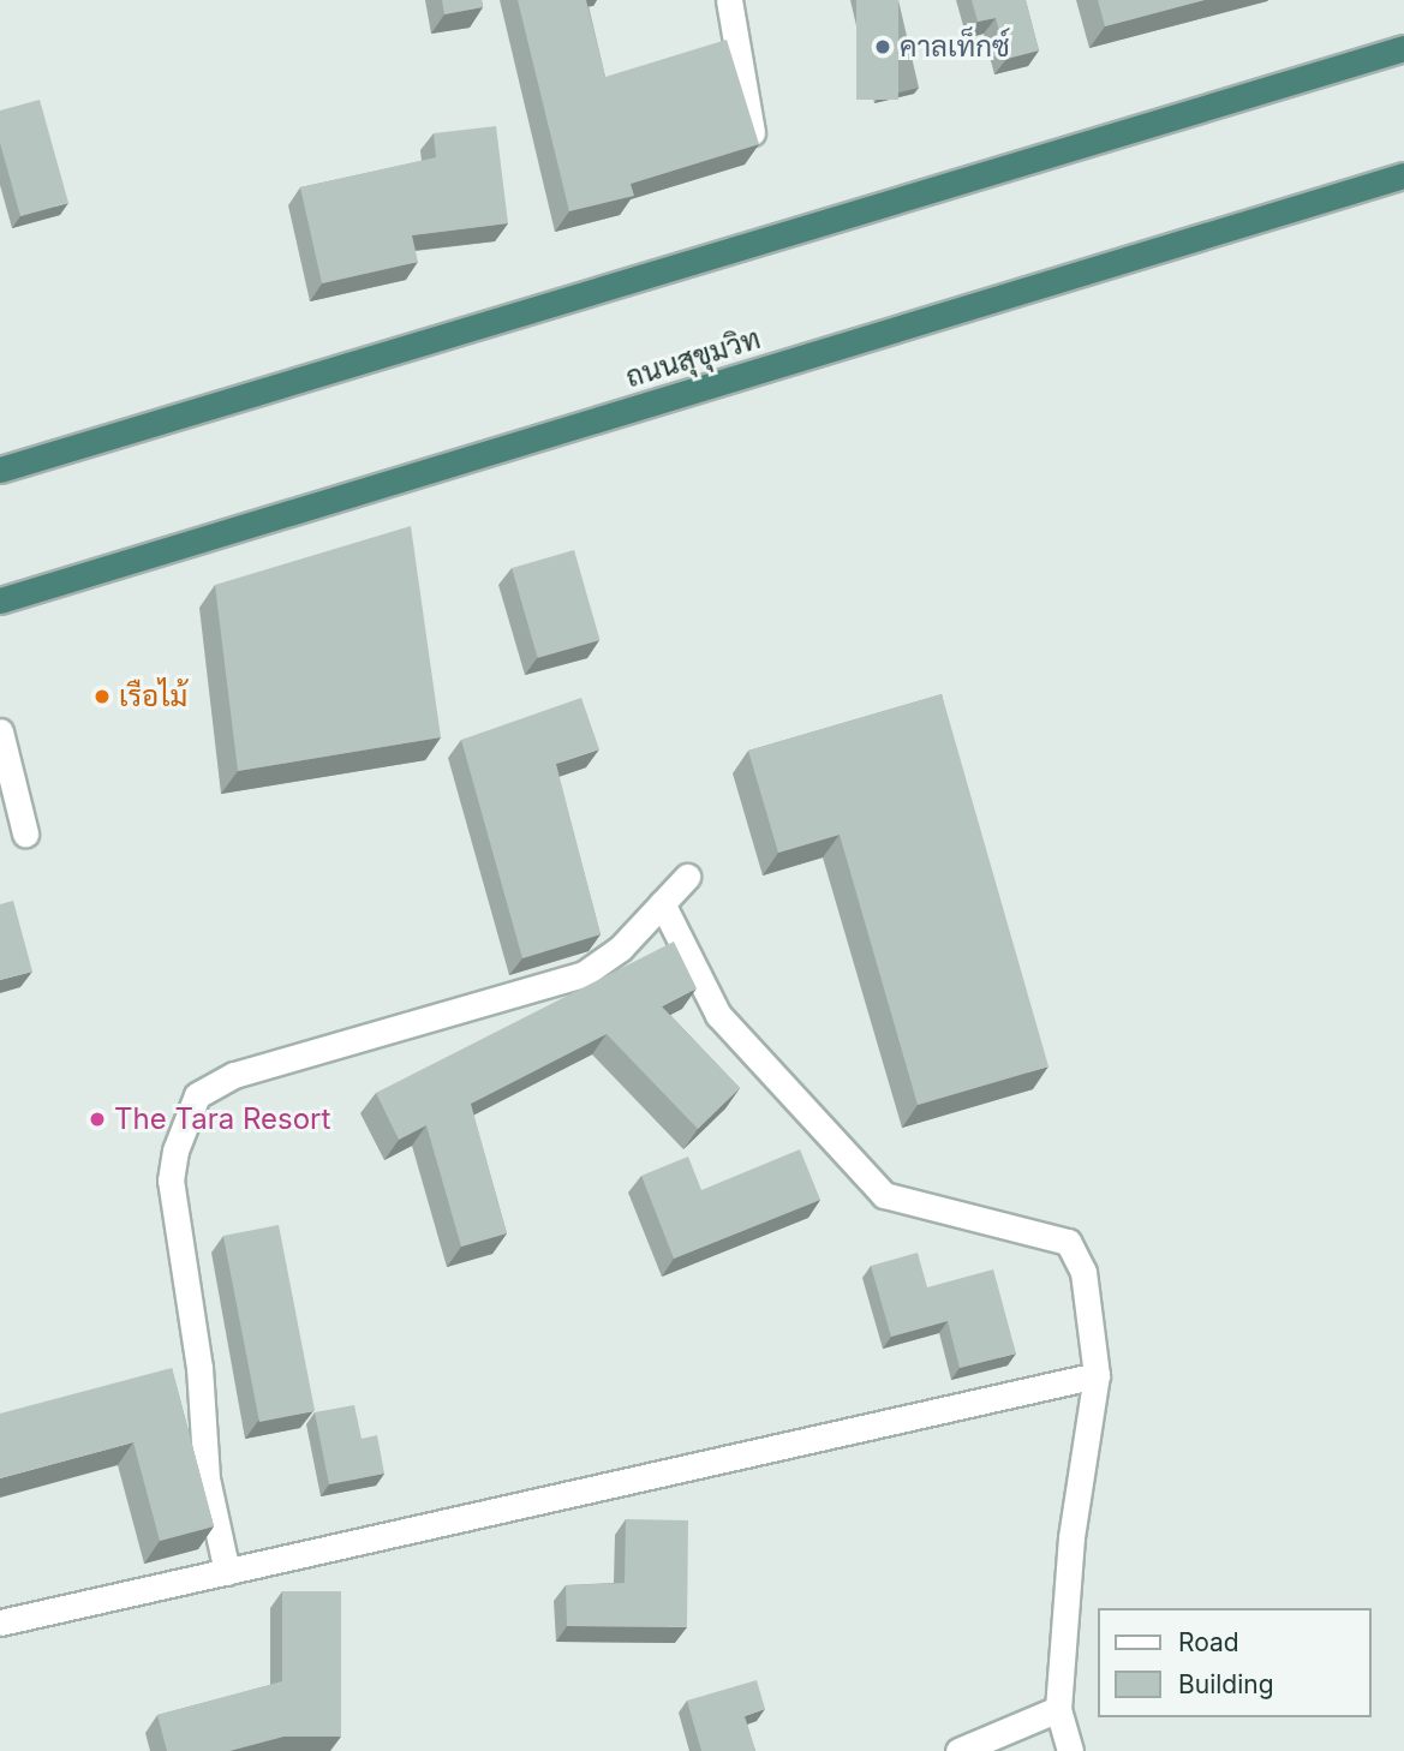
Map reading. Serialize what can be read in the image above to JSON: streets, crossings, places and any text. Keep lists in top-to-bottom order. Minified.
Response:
{"streets":{"highway":["ถนนสุขุมวิท"]},"places":["คาลเท็กซ์","เรือไม้","The Tara Resort"],"legend":["Road","Building"]}
